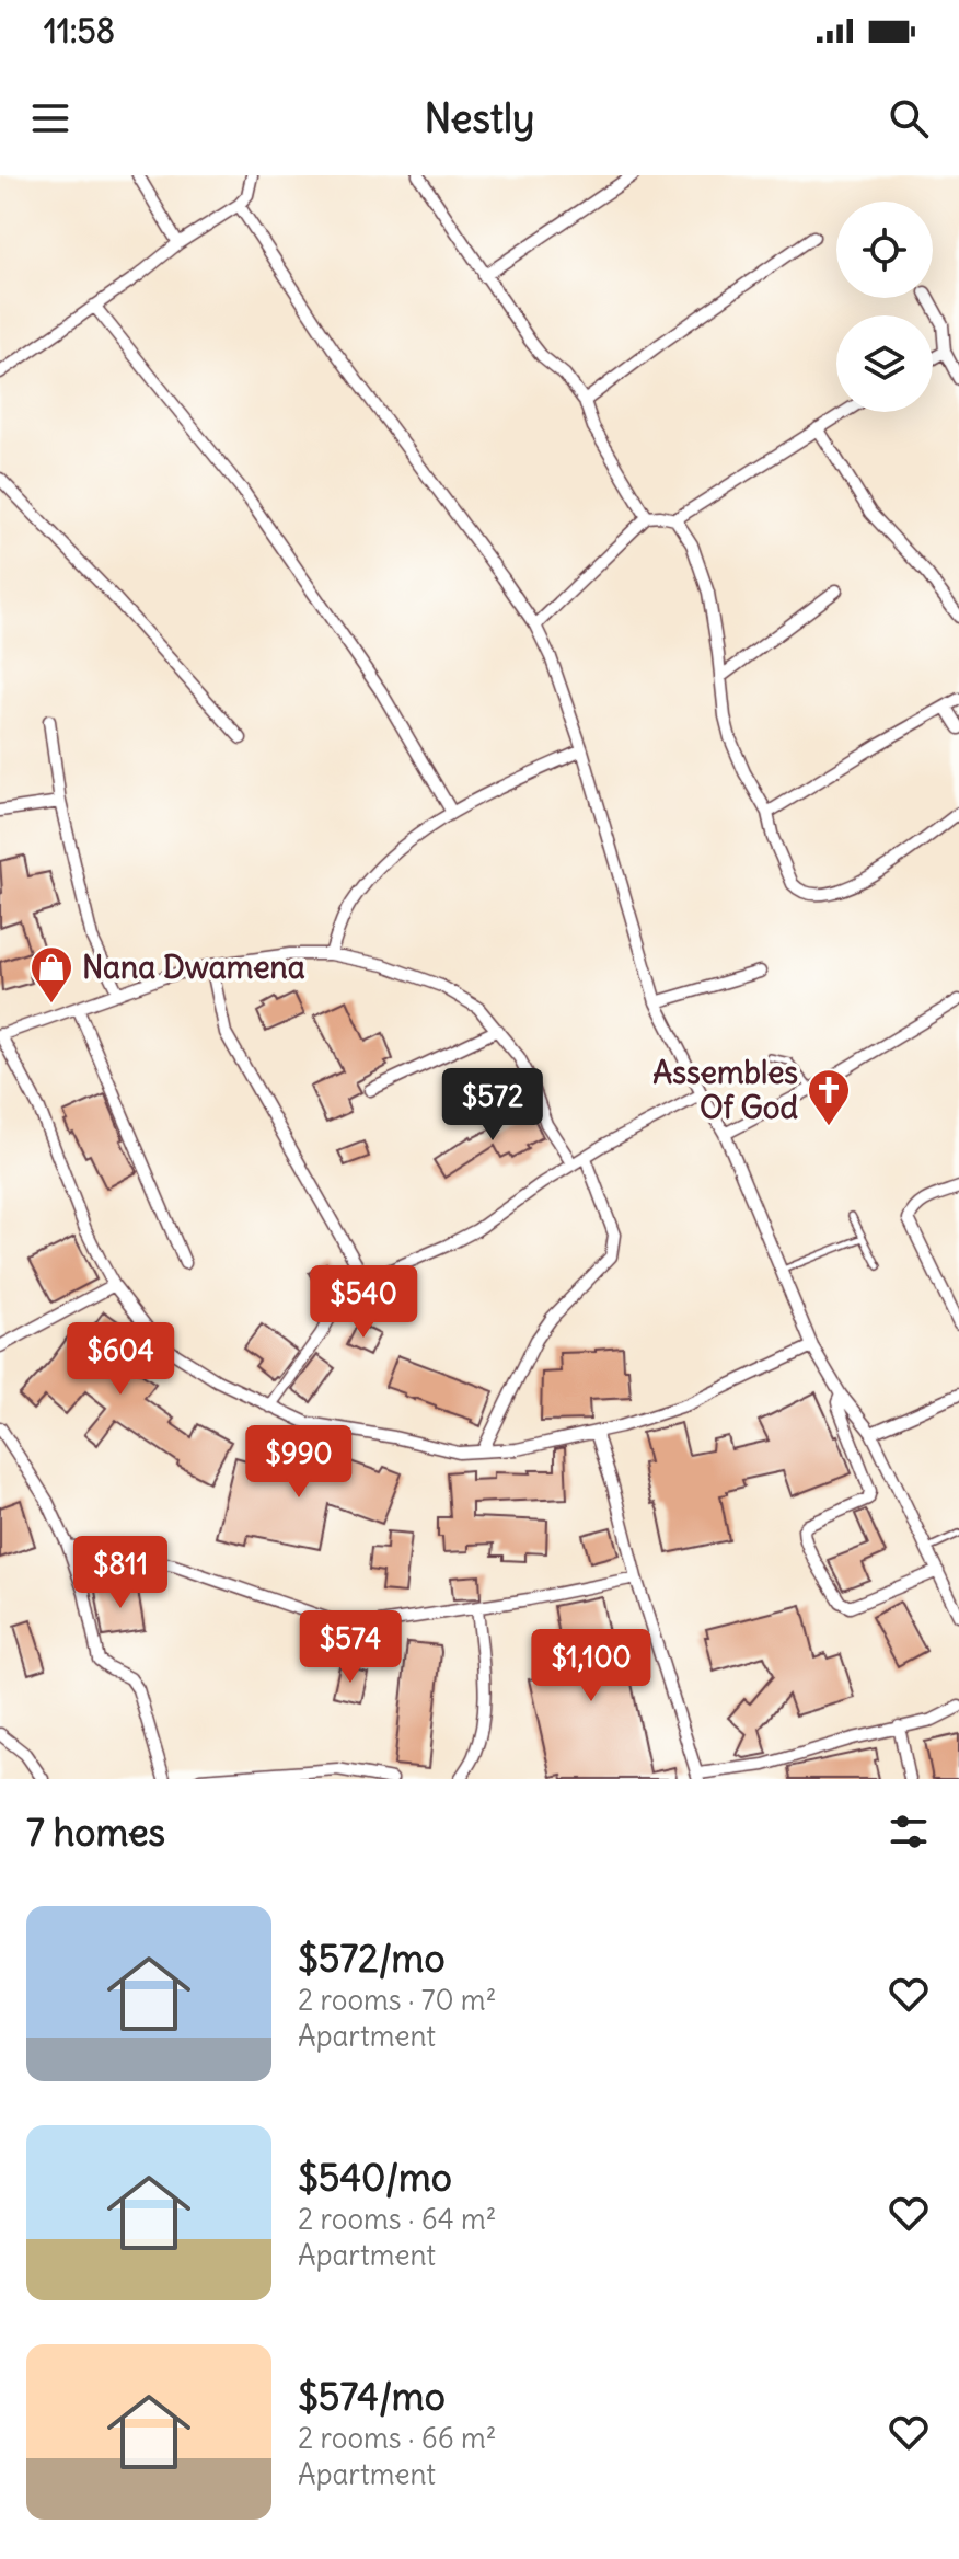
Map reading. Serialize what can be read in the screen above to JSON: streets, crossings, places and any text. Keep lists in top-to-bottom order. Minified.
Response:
{"places":{"shop":["Nana Dwamena"],"church":["Assembles Of God"]},"page":{"status":"11:58","header":"Nestly","price":["$572","$540","$604","$990","$811","$574","$1,100"],"heading":"7 homes","list":[{"name":"$572/mo","note":"2 rooms · 70 m² · Apartment"},{"name":"$540/mo","note":"2 rooms · 64 m² · Apartment"},{"name":"$574/mo","note":"2 rooms · 66 m² · Apartment"}]}}
